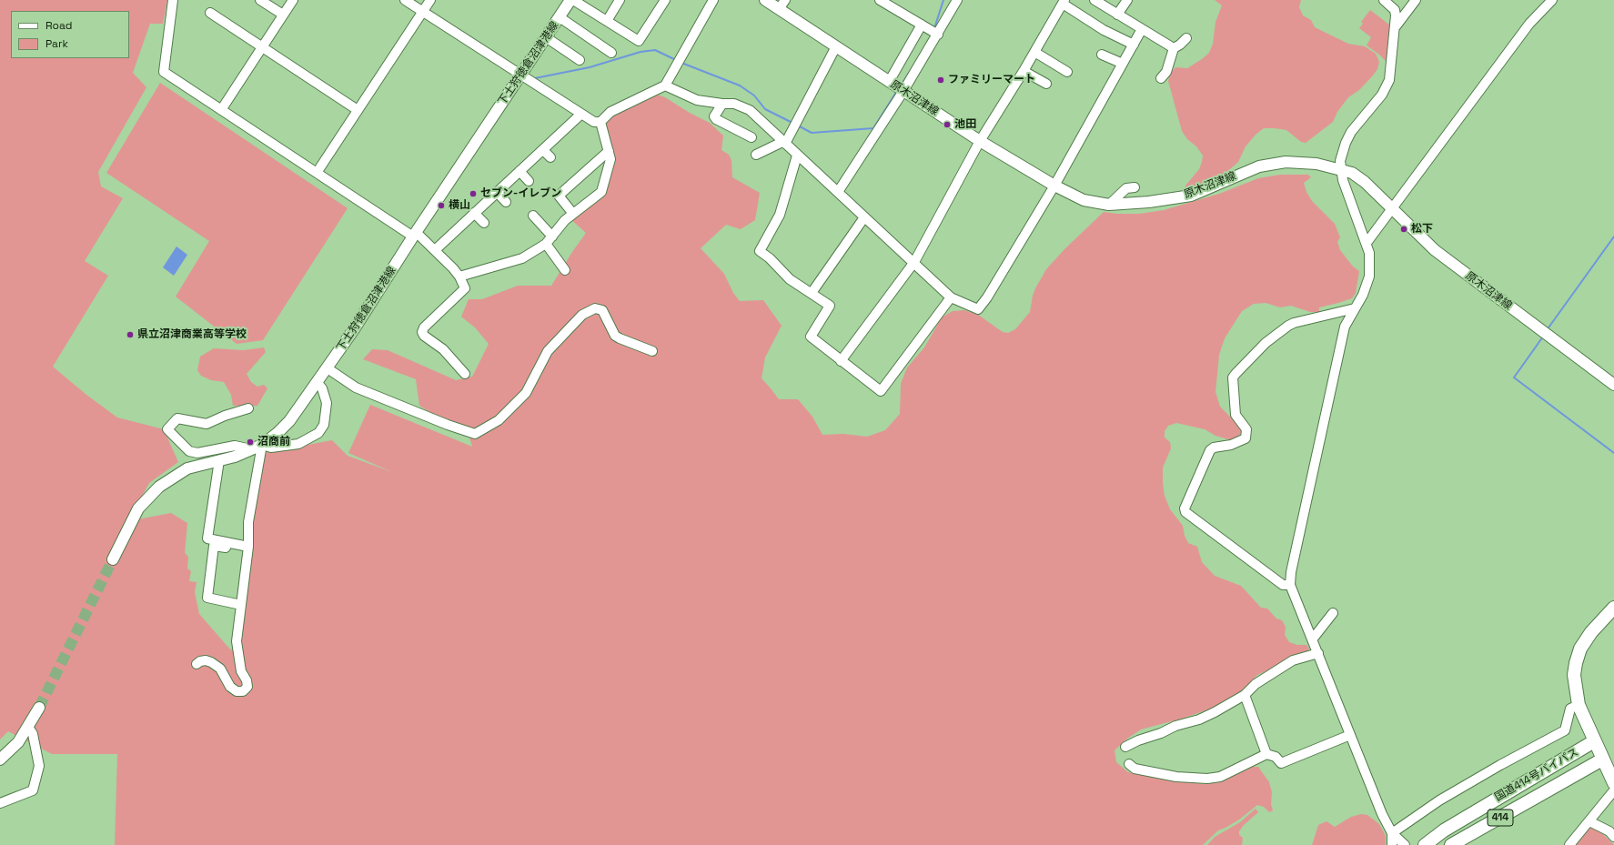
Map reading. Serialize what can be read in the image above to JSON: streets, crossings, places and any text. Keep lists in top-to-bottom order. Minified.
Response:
{"streets":{"highway":["国道414号バイパス","414"],"main road":["下土狩徳倉沼津港線","原木沼津線"]},"places":["ファミリーマート","池田","セブン-イレブン","横山","松下","県立沼津商業高等学校","沼商前"],"legend":["Road","Park"]}
